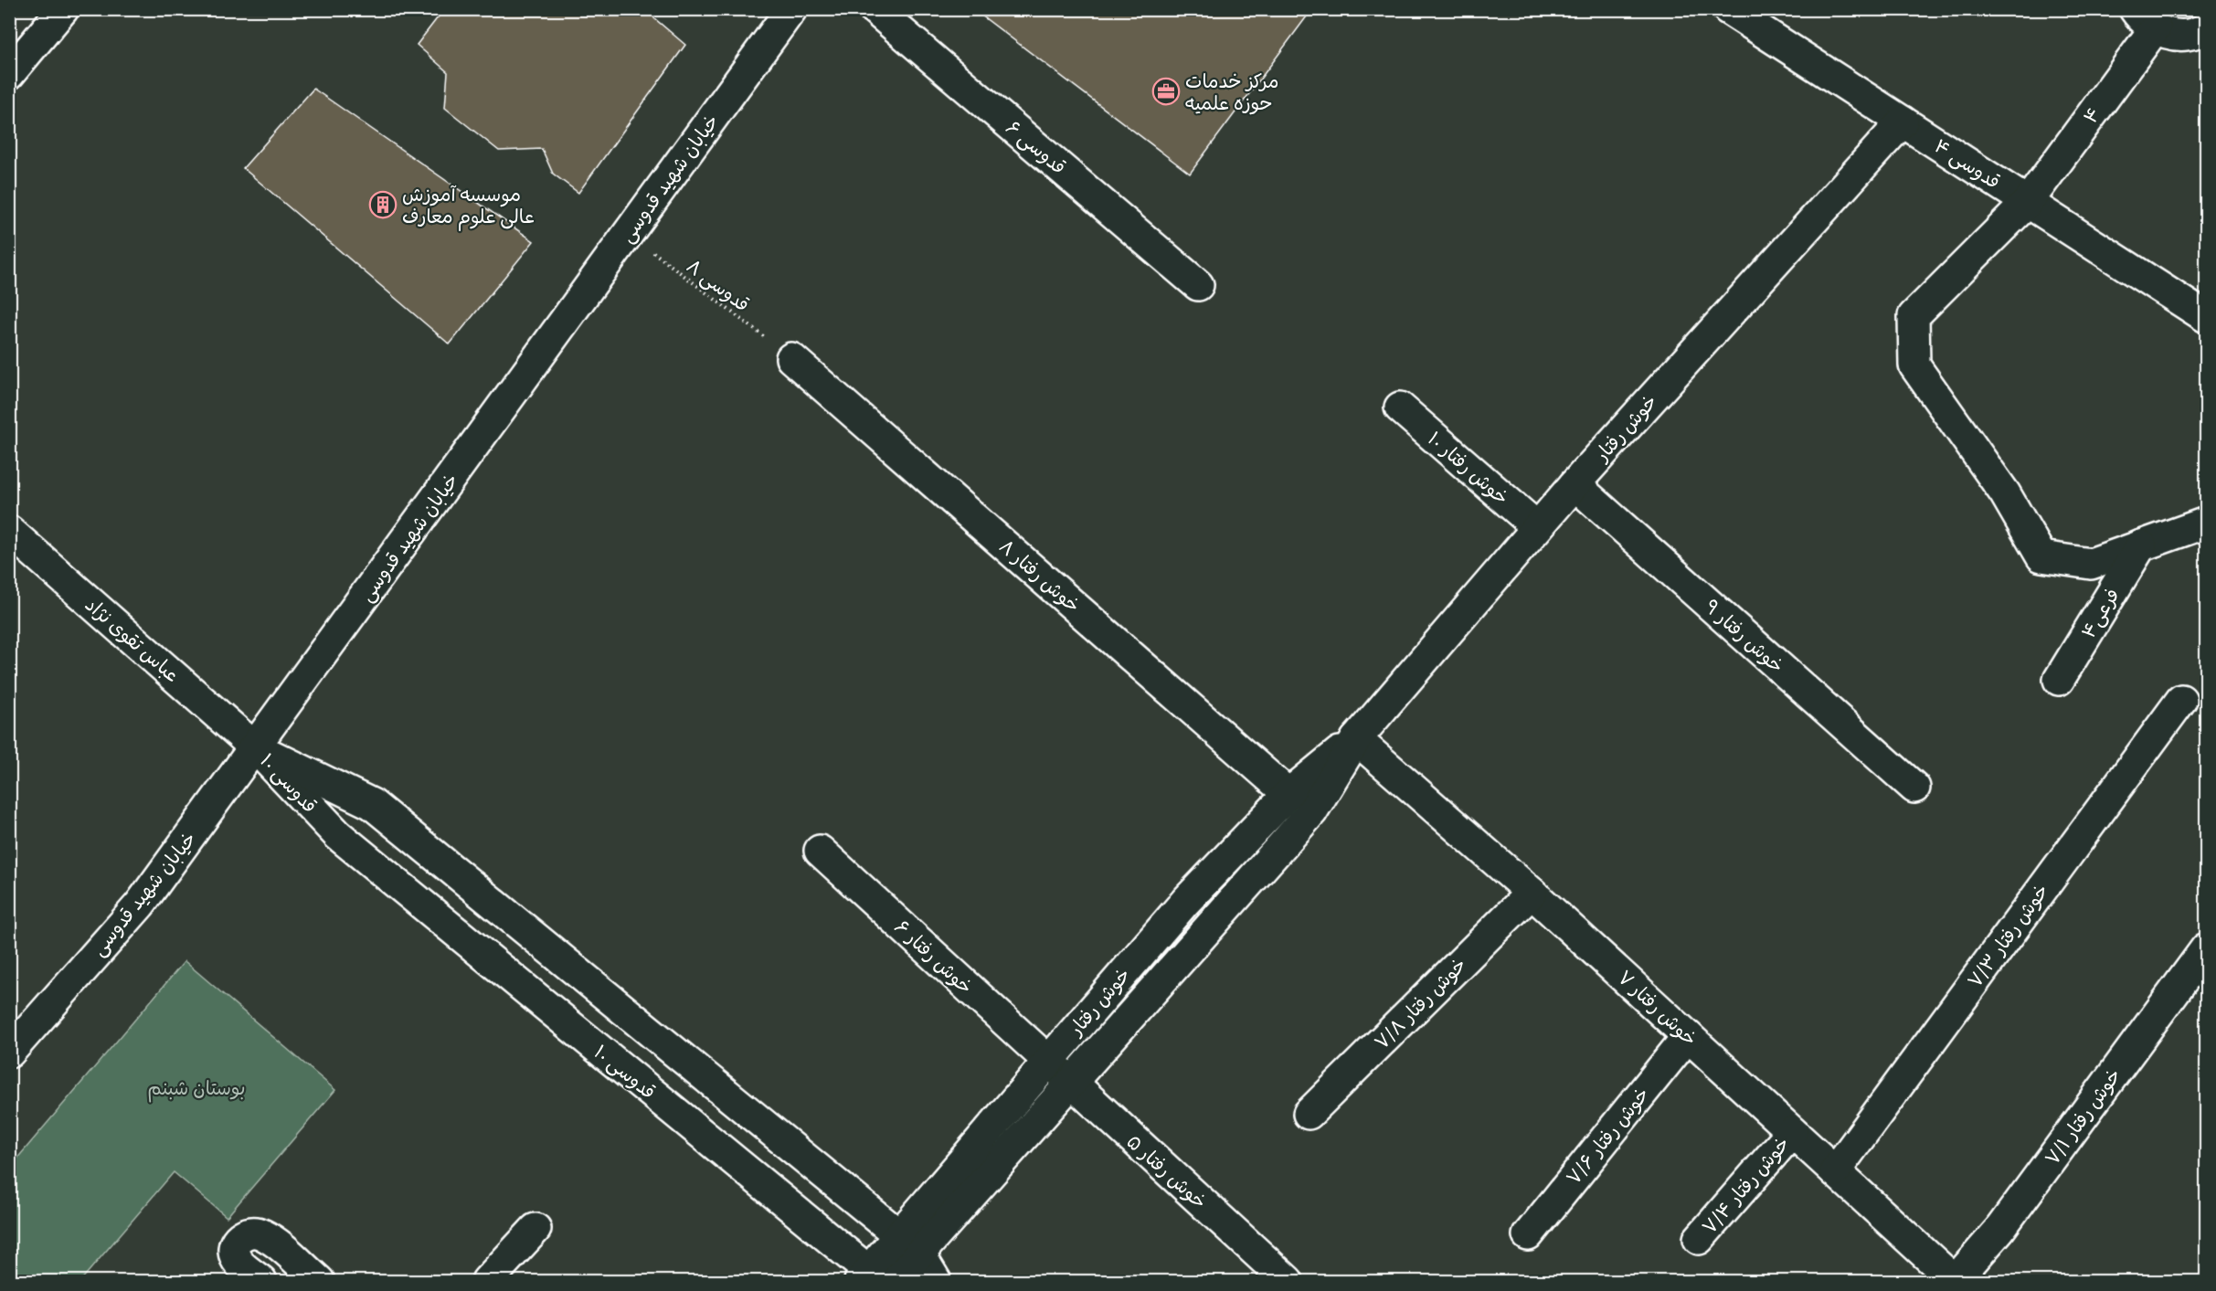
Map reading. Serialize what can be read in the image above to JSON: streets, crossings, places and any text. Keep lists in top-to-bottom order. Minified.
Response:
{"streets":{"street":["۴","قدوسی ۶","قدوسی ۴","خیابان شهید قدوسی","خوش رفتار","خوش رفتار ۱۰","خوش رفتار ۸","فرعی۴","خوش رفتار ۹","عباس تقوی نژاد","قدوسی ۱۰","خوش رفتار ۷/۳","خوش رفتار ۶","خوش رفتار ۷/۸","خوش رفتار ۷","خوش رفتار ۷/۱","خوش رفتار ۷/۶","خوش رفتار ۵","خوش رفتار ۷/۴"],"path":["قدوسی ۸"]},"crossings":[["۴","قدوسی ۴"],["۴","فرعی۴"],["قدوسی ۴","خوش رفتار"],["خیابان شهید قدوسی","قدوسی ۸"],["خیابان شهید قدوسی","عباس تقوی نژاد"],["خیابان شهید قدوسی","قدوسی ۱۰"],["قدوسی ۸","خوش رفتار ۸"],["خوش رفتار","خوش رفتار ۱۰"],["خوش رفتار","خوش رفتار ۸"],["خوش رفتار","خوش رفتار ۹"],["خوش رفتار","قدوسی ۱۰"],["خوش رفتار","خوش رفتار ۶"],["خوش رفتار","خوش رفتار ۷"],["خوش رفتار","خوش رفتار ۵"],["عباس تقوی نژاد","قدوسی ۱۰"],["خوش رفتار ۷/۳","خوش رفتار ۷"],["خوش رفتار ۶","خوش رفتار ۵"],["خوش رفتار ۷/۸","خوش رفتار ۷"],["خوش رفتار ۷","خوش رفتار ۷/۱"],["خوش رفتار ۷","خوش رفتار ۷/۶"],["خوش رفتار ۷","خوش رفتار ۷/۴"]],"parks":["بوستان شبنم"],"places":{"office":["مرکز خدمات حوزه علمیه"],"building":["موسسه آموزش عالی علوم معارف"]}}
